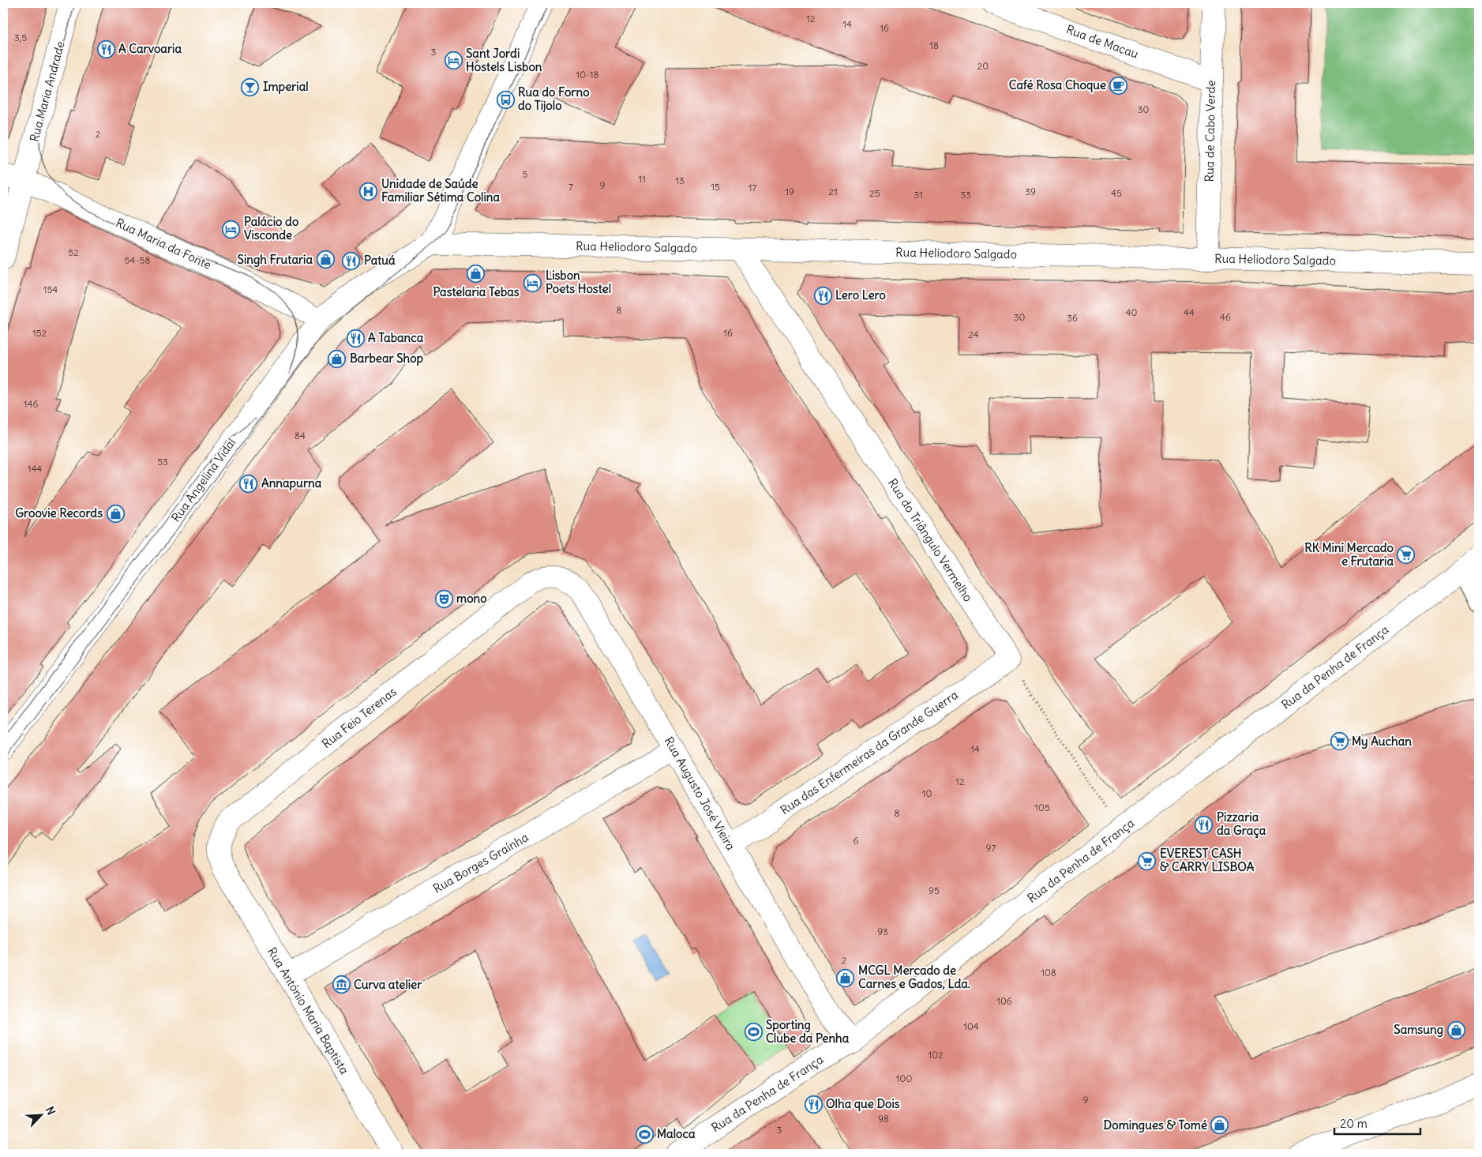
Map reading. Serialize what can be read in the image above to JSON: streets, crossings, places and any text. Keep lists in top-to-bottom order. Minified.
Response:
{"streets":{"street":["Rua de Macau","Rua Maria Andrade","Rua de Cabo Verde","Rua Maria da Fonte","Rua Heliodoro Salgado","Rua Angelina Vidal","Rua do Triângulo Vermelho","Rua da Penha de França","Rua Feio Terenas","Rua das Enfermeiras da Grande Guerra","Rua Augusto José Vieira","Rua Borges Graínha","Rua António Maria Baptista"]},"crossings":[["Rua de Macau","Rua de Cabo Verde"],["Rua Maria Andrade","Rua Maria da Fonte"],["Rua de Cabo Verde","Rua Heliodoro Salgado"],["Rua Maria da Fonte","Rua Angelina Vidal"],["Rua Heliodoro Salgado","Rua Angelina Vidal"],["Rua Heliodoro Salgado","Rua do Triângulo Vermelho"],["Rua do Triângulo Vermelho","Rua das Enfermeiras da Grande Guerra"],["Rua da Penha de França","Rua Augusto José Vieira"],["Rua Feio Terenas","Rua Augusto José Vieira"],["Rua Feio Terenas","Rua António Maria Baptista"],["Rua das Enfermeiras da Grande Guerra","Rua Augusto José Vieira"],["Rua Augusto José Vieira","Rua Borges Graínha"],["Rua Borges Graínha","Rua António Maria Baptista"]],"places":{"restaurant":["A Carvoaria","Patuá","Lero Lero","A Tabanca","Annapurna","Pizzaria da Graça","Olha que Dois"],"hotel":["Sant Jordi Hostels Lisbon","Palácio do Visconde","Lisbon Poets Hostel"],"cafe":["Café Rosa Choque"],"bar":["Imperial"],"bus stop":["Rua do Forno do Tijolo"],"hospital":["Unidade de Saúde Familiar Sétima Colina"],"shop":["Singh Frutaria","Pastelaria Tebas","Barbear Shop","Groovie Records","MCGL Mercado de Carnes e Gados, Lda.","Samsung","Domingues & Tomé"],"supermarket":["RK Mini Mercado e Frutaria","My Auchan","EVEREST CASH & CARRY LISBOA"],"theatre":["mono"],"museum":["Curva atelier"],"sports":["Sporting Clube da Penha","Maloca"]},"house_numbers":["12","14","16","3,5","18","3","20","10-18","30","2","5","11","13","9","7","15","17","19","21","39","25","45","31","33","52","54-58","154","8","40","44","30","46","36","152","16","24","146","84","53","144","14","12","10","105","8","6","97","95","93","2","108","106","104","102","100","9","98","3"],"scale_bar":"20 m","north":"top right"}
